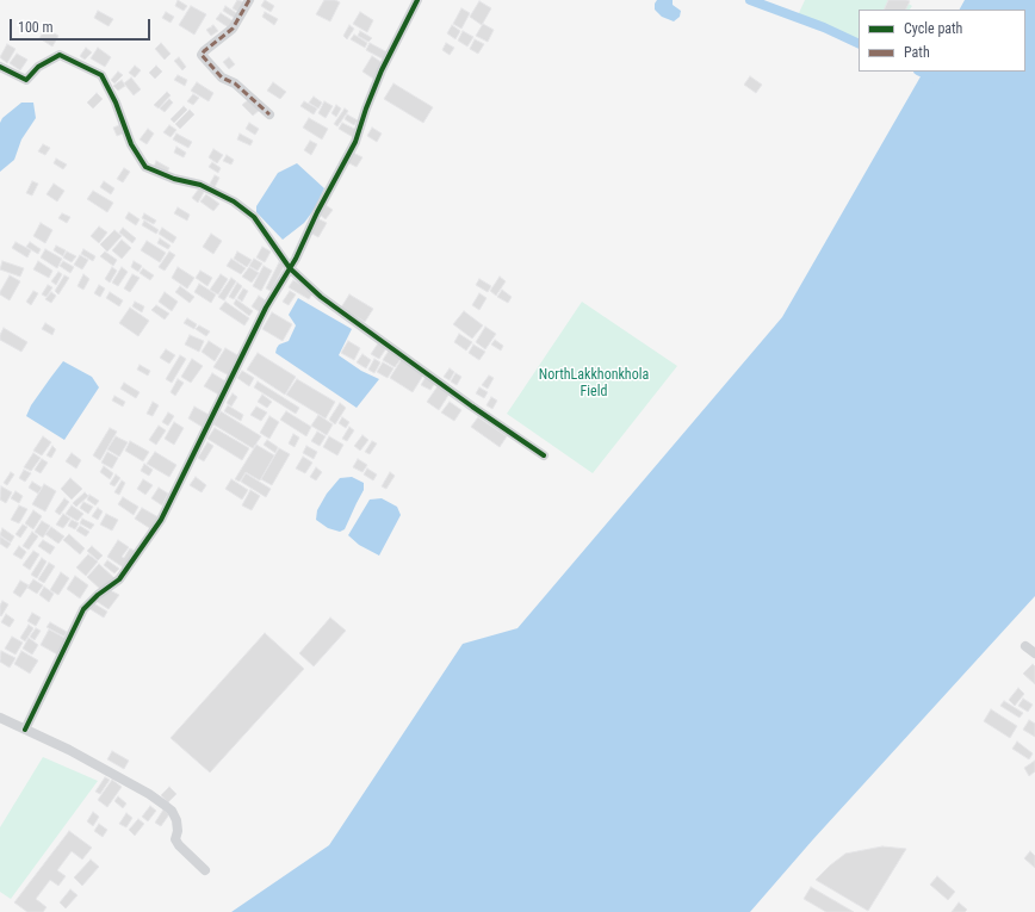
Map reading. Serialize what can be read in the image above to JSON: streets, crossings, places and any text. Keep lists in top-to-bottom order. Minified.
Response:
{"parks":["NorthLakkhonkhola Field"],"legend":["Cycle path","Path"],"scale_bar":"100 m"}
